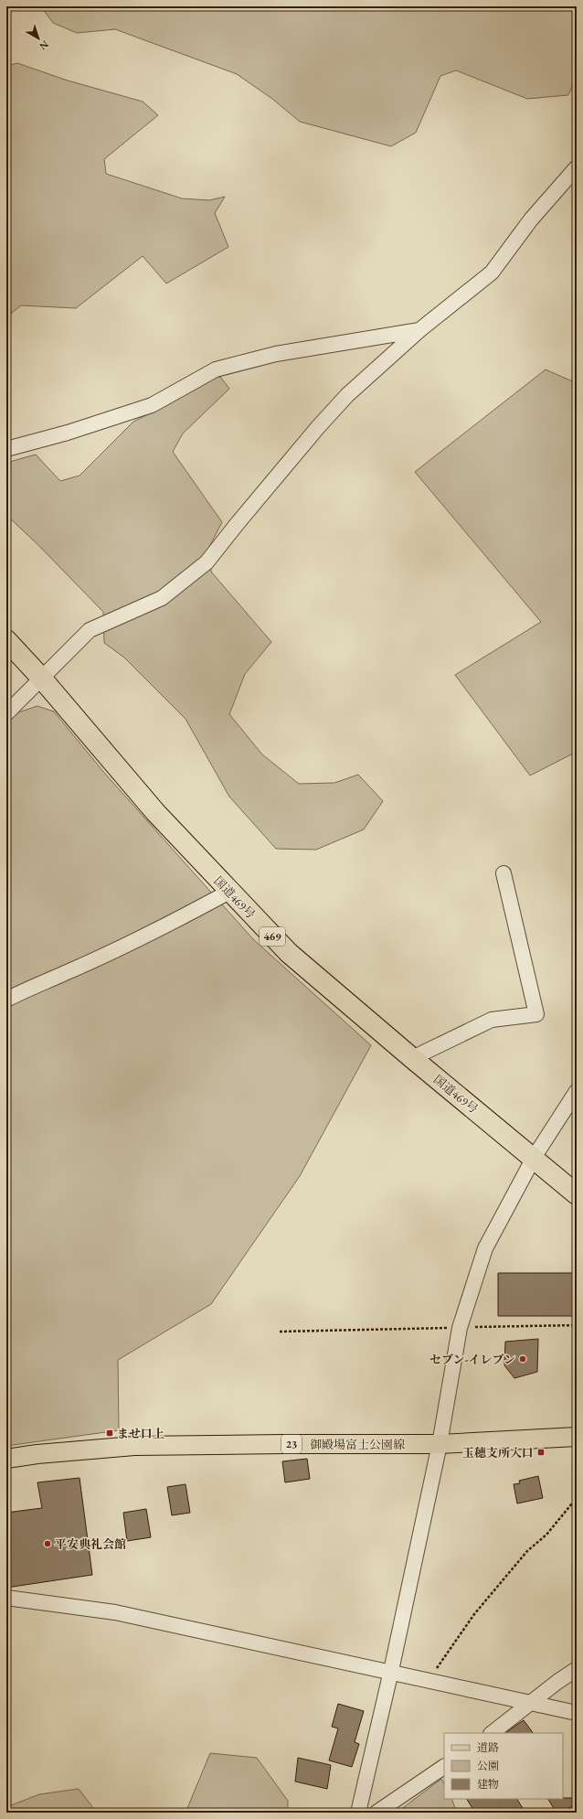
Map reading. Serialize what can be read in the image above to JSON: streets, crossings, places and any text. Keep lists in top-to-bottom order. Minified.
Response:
{"streets":{"highway":["国道469号","469"],"main road":["23","御殿場富士公園線"]},"places":{"other":["セブン-イレブン","平安典礼会館"],"transit":["ませ口上","玉穂支所入口"]},"legend":["道路","公園","建物"],"north":"bottom right"}
